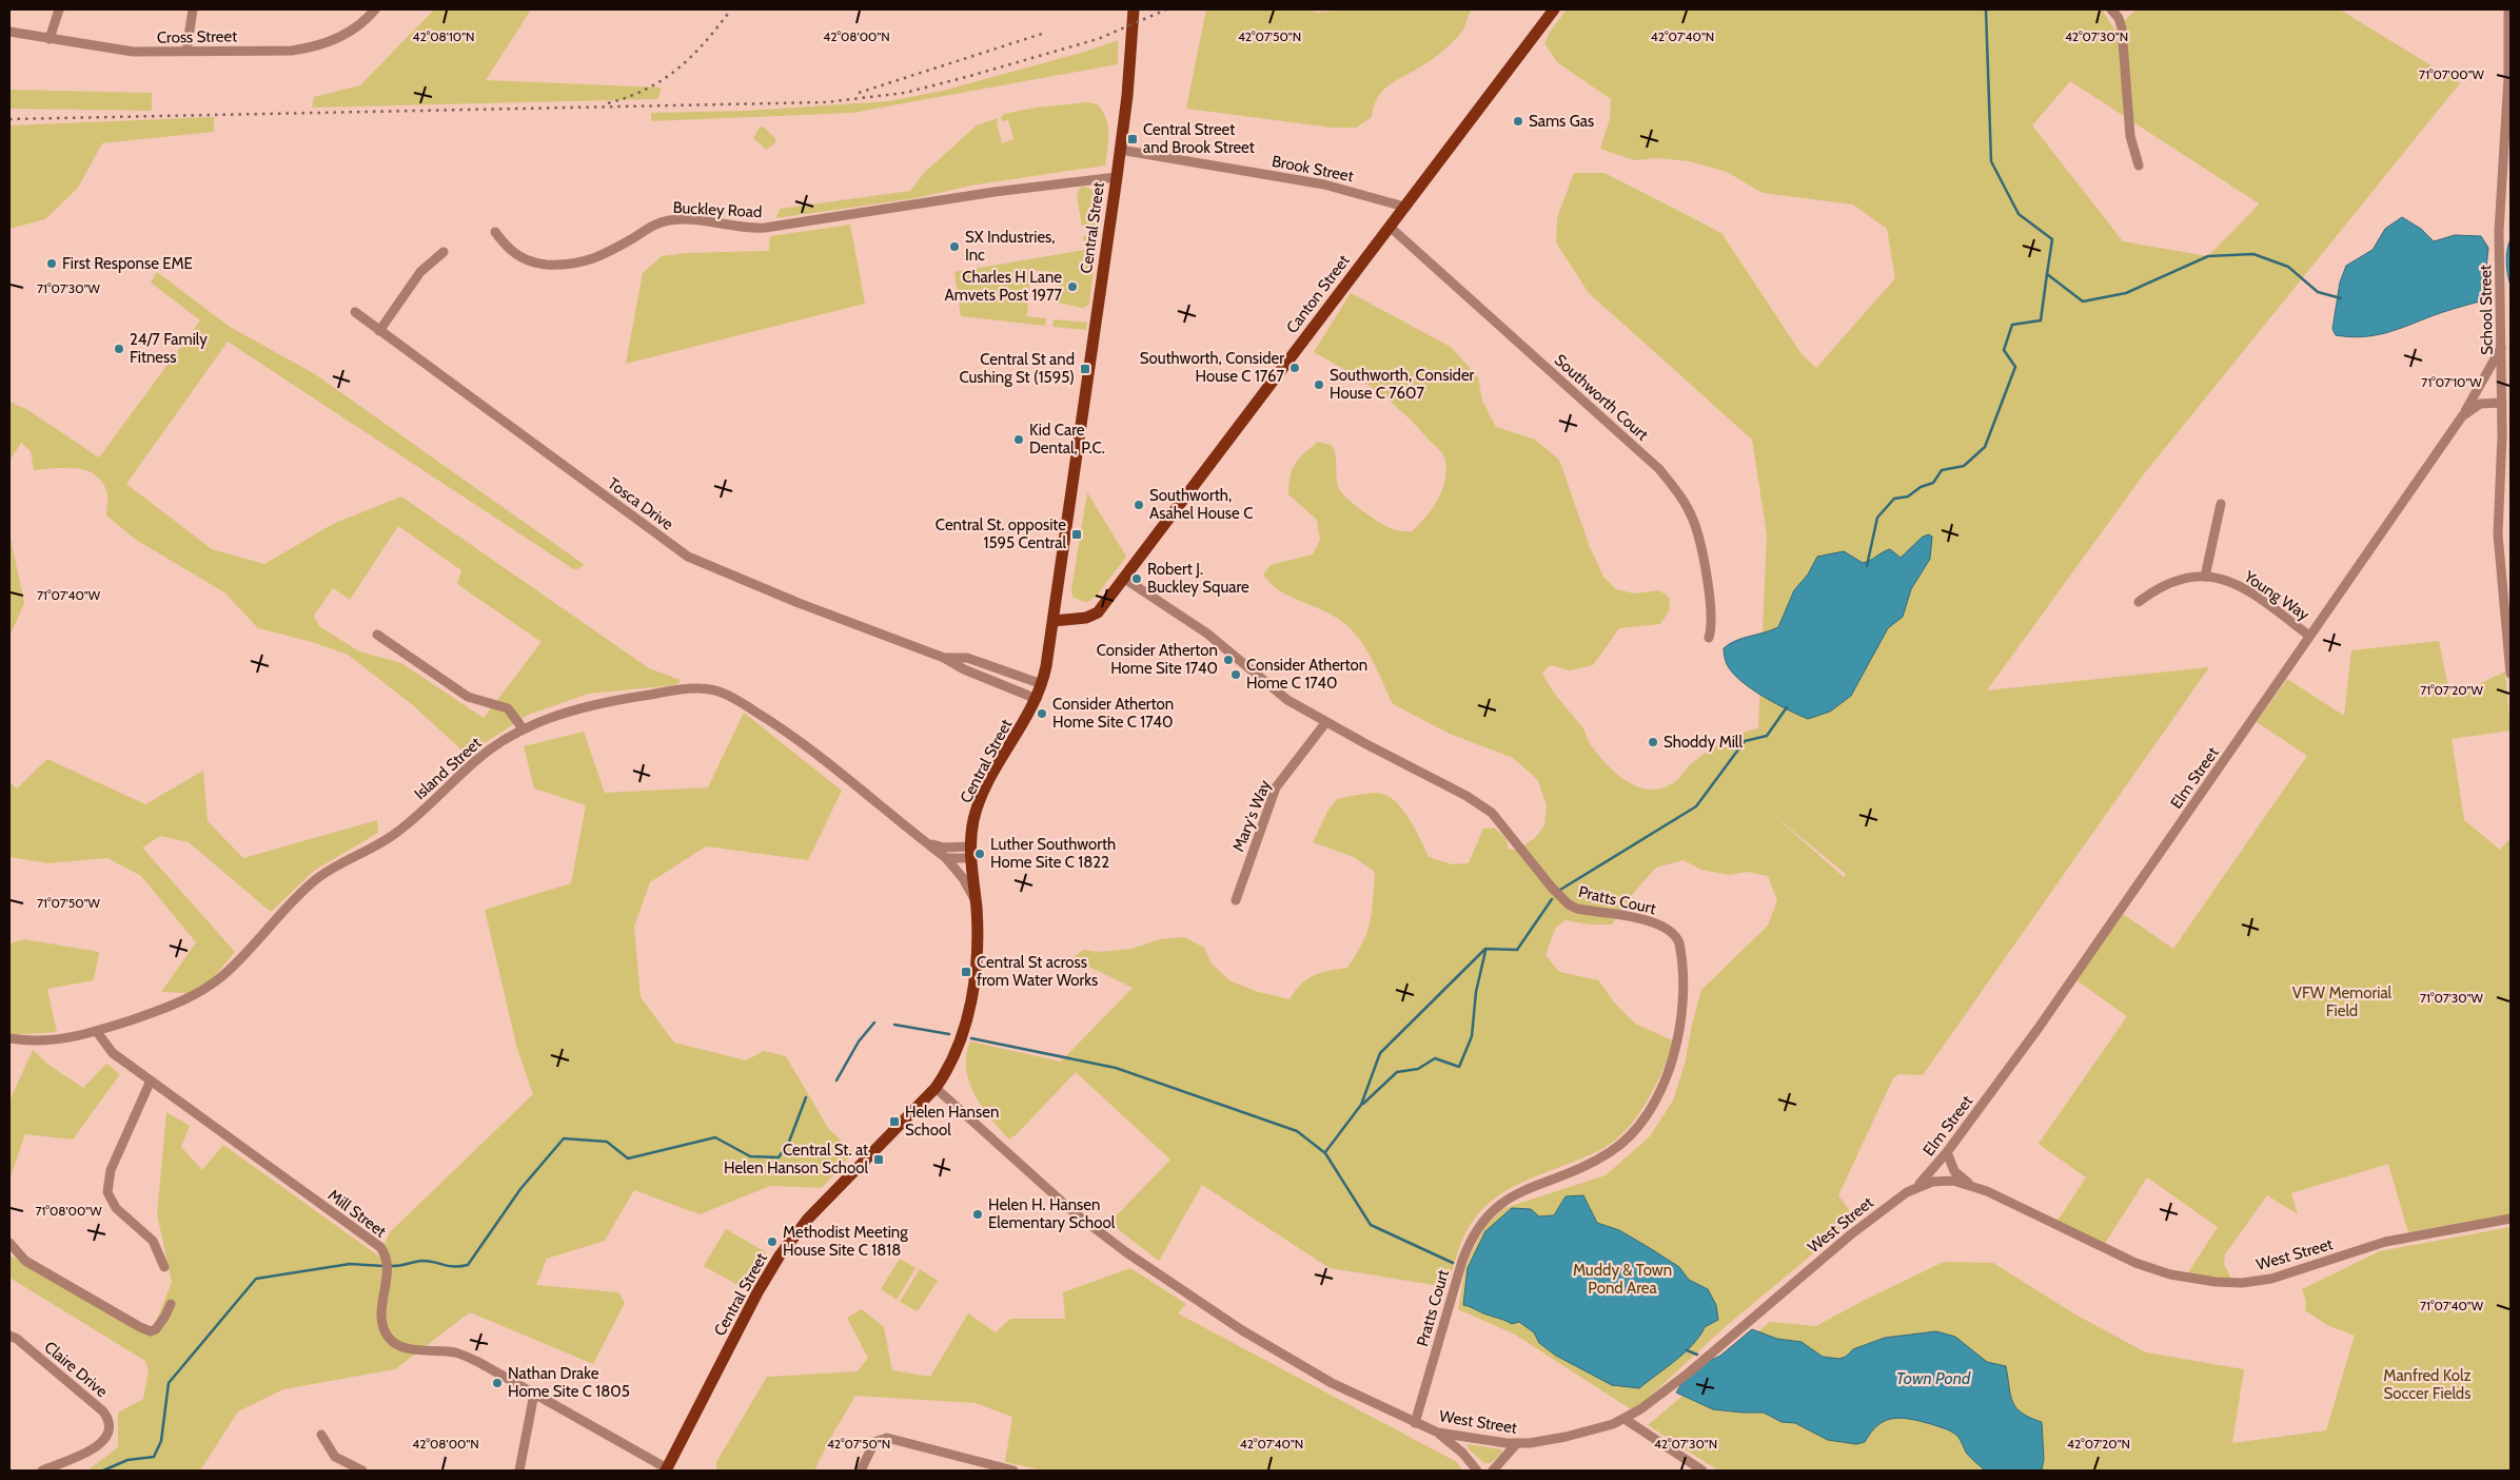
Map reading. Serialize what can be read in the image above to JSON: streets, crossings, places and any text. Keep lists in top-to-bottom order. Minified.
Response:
{"streets":{"main road":["Central Street","Canton Street"],"street":["Cross Street","Brook Street","Buckley Road","School Street","Southworth Court","Tosca Drive","Young Way","Island Street","Elm Street","Mary's Way","Pratts Court","Mill Street","West Street","Claire Drive"]},"crossings":[["Brook Street","Central Street"],["Brook Street","Canton Street"],["Buckley Road","Central Street"],["Central Street","Canton Street"],["Central Street","Tosca Drive"],["Central Street","Island Street"],["Central Street","Mill Street"],["Central Street","West Street"],["Canton Street","Southworth Court"],["Canton Street","Pratts Court"],["School Street","Elm Street"],["Young Way","Elm Street"],["Island Street","Mill Street"],["Elm Street","West Street"],["Mary's Way","Pratts Court"],["Pratts Court","West Street"]],"water":["Town Pond"],"parks":["VFW Memorial Field","Muddy & Town Pond Area","Manfred Kolz Soccer Fields"],"places":{"other":["Sams Gas","SX Industries, Inc","First Response EME","Charles H Lane Amvets Post 1977","24/7 Family Fitness","Southworth, Consider House C 1767","Southworth, Consider House C 7607","Kid Care Dental, P.C.","Southworth, Asahel House C","Robert J. Buckley Square","Consider Atherton Home Site 1740","Consider Atherton Home C 1740","Consider Atherton Home Site C 1740","Shoddy Mill","Luther Southworth Home Site C 1822","Helen H. Hansen Elementary School","Methodist Meeting House Site C 1818","Nathan Drake Home Site C 1805"],"transit":["Central Street and Brook Street","Central St and Cushing St (1595)","Central St. opposite 1595 Central","Central St across from Water Works","Helen Hansen School","Central St. at Helen Hanson School"]},"coordinates":["42°08'10\"N","42°08'00\"N","42°07'50\"N","42°07'40\"N","42°07'30\"N","71°07'00\"W","71°07'30\"W","71°07'10\"W","71°07'40\"W","71°07'20\"W","71°07'50\"W","71°08'00\"W","42°07'20\"N"]}
